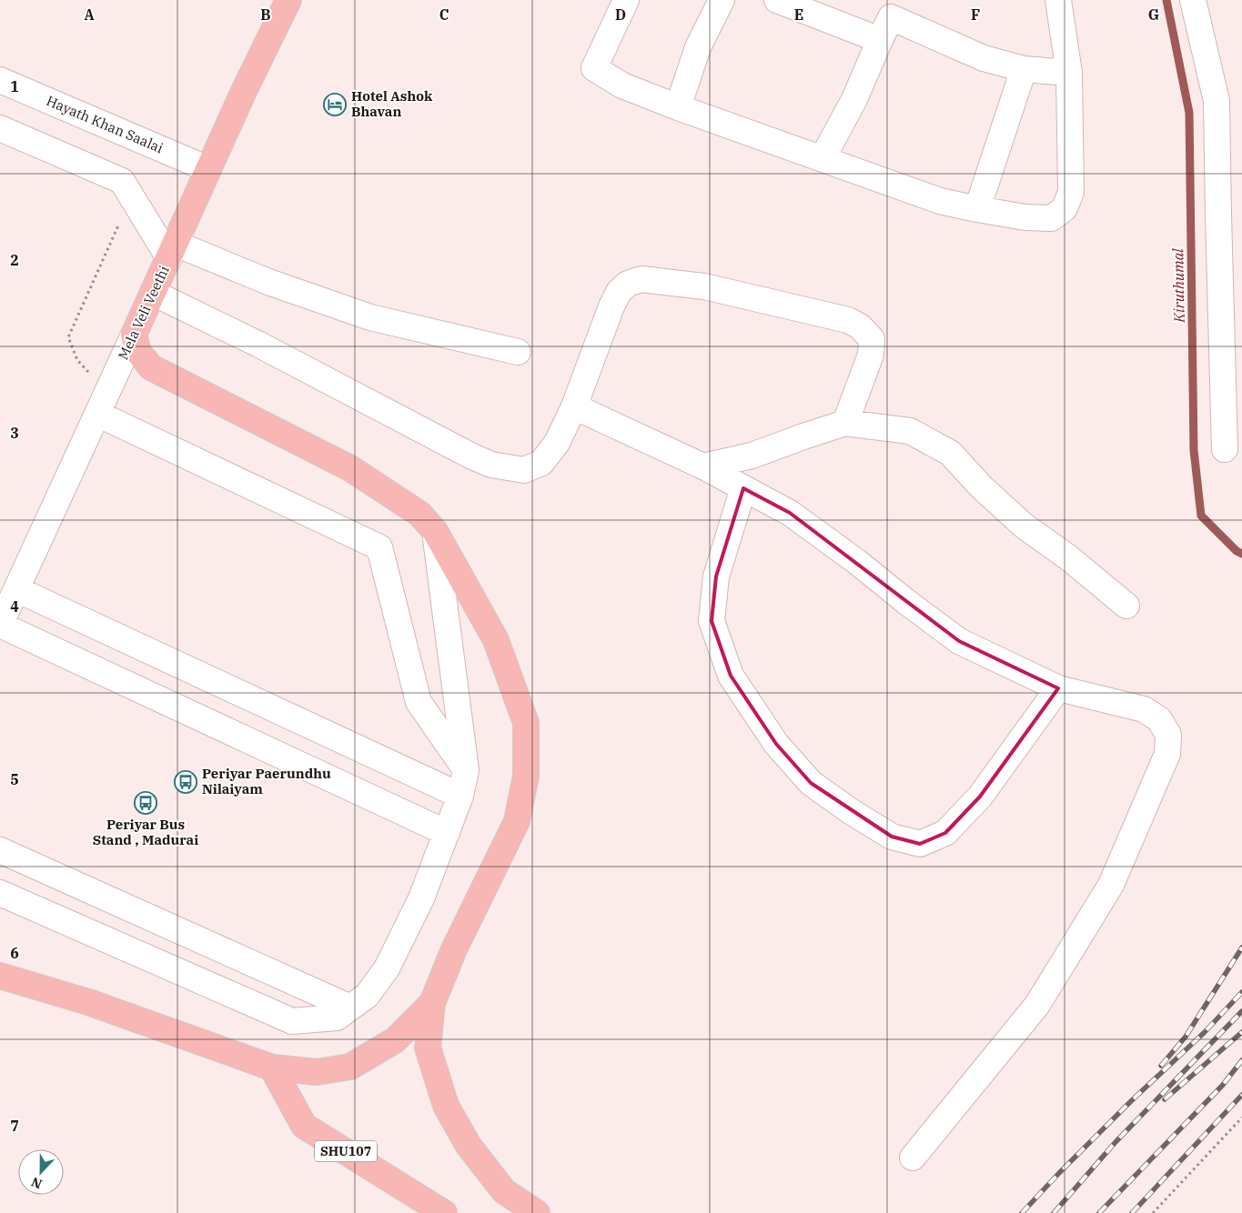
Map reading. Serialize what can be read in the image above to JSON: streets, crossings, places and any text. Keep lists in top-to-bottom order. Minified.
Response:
{"streets":{"main road":["Mela Veli Veethi","SHU107"],"street":["Hayath Khan Saalai"]},"crossings":[["Hayath Khan Saalai","Mela Veli Veethi"]],"water":["Kiruthumal"],"places":{"hotel":["Hotel Ashok Bhavan"],"bus stop":["Periyar Paerundhu Nilaiyam","Periyar Bus Stand , Madurai"]},"north":"bottom","grid":{"columns":["A","B","C","D","E","F","G"],"rows":["1","2","3","4","5","6","7"]}}
